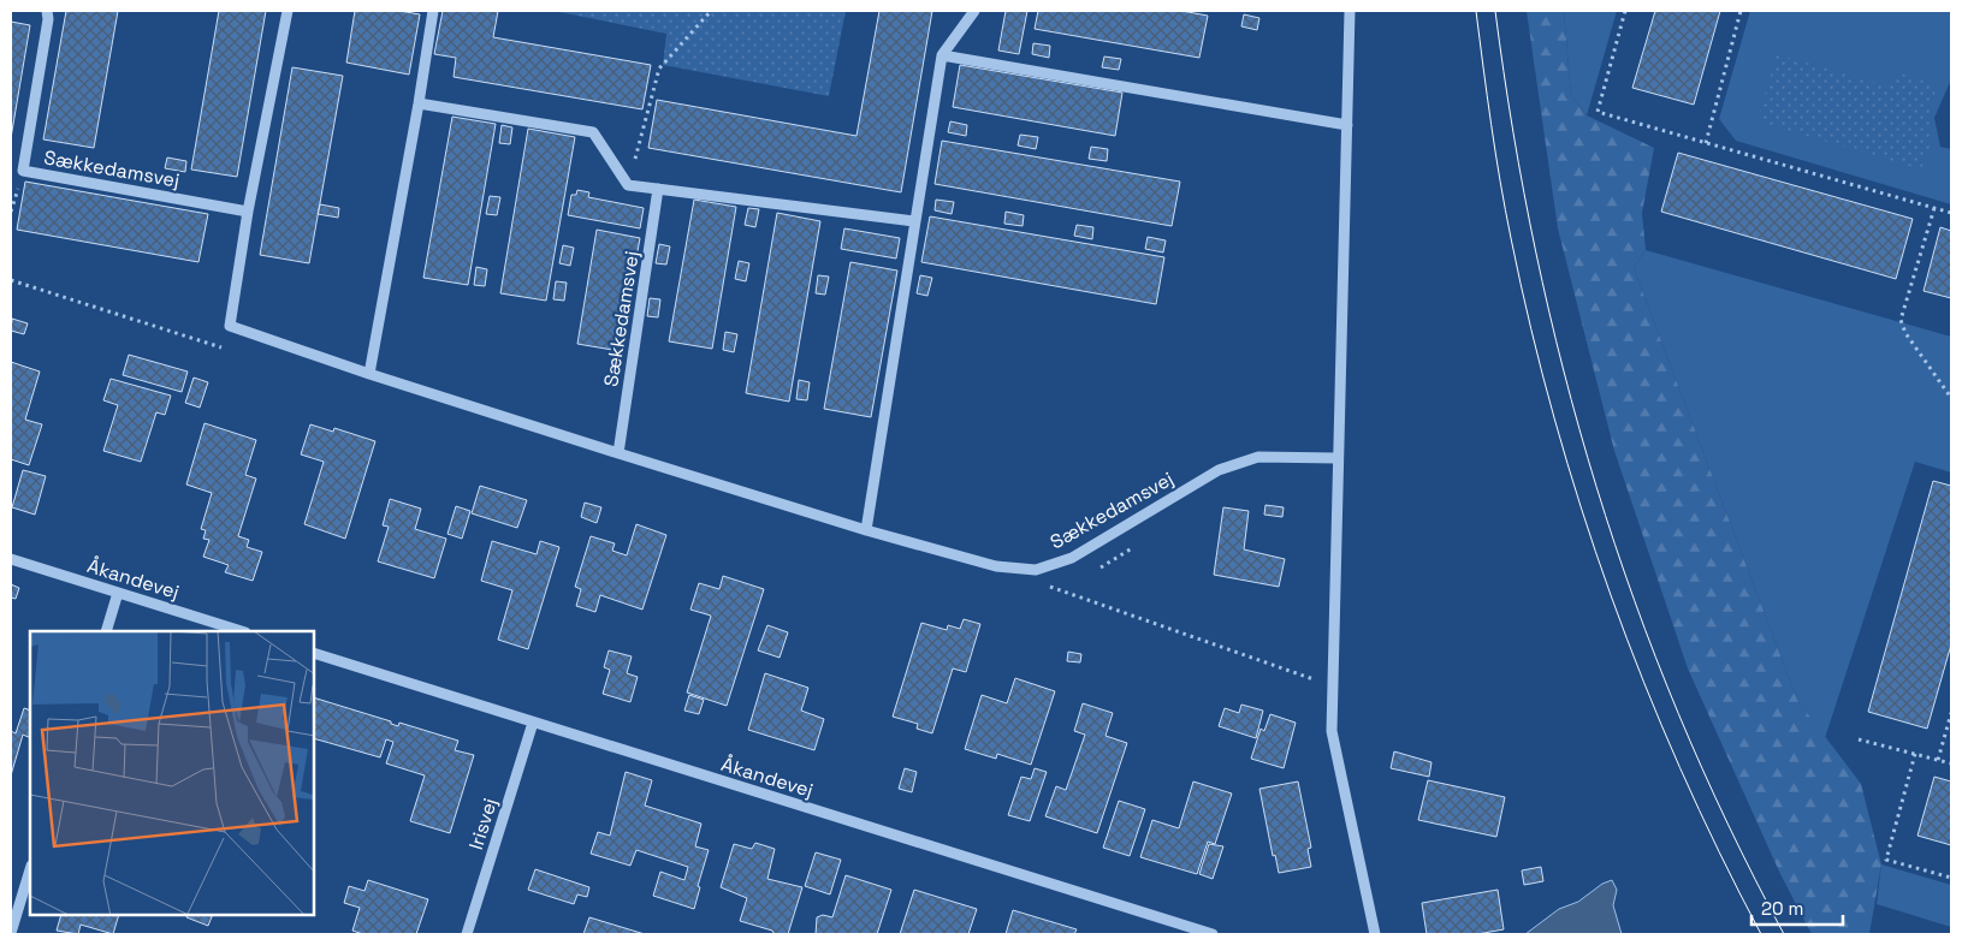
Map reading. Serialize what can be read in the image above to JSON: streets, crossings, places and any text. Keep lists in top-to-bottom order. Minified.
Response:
{"streets":{"street":["Sækkedamsvej","Åkandevej","Irisvej"]},"crossings":[["Åkandevej","Irisvej"]],"scale_bar":"20 m"}
